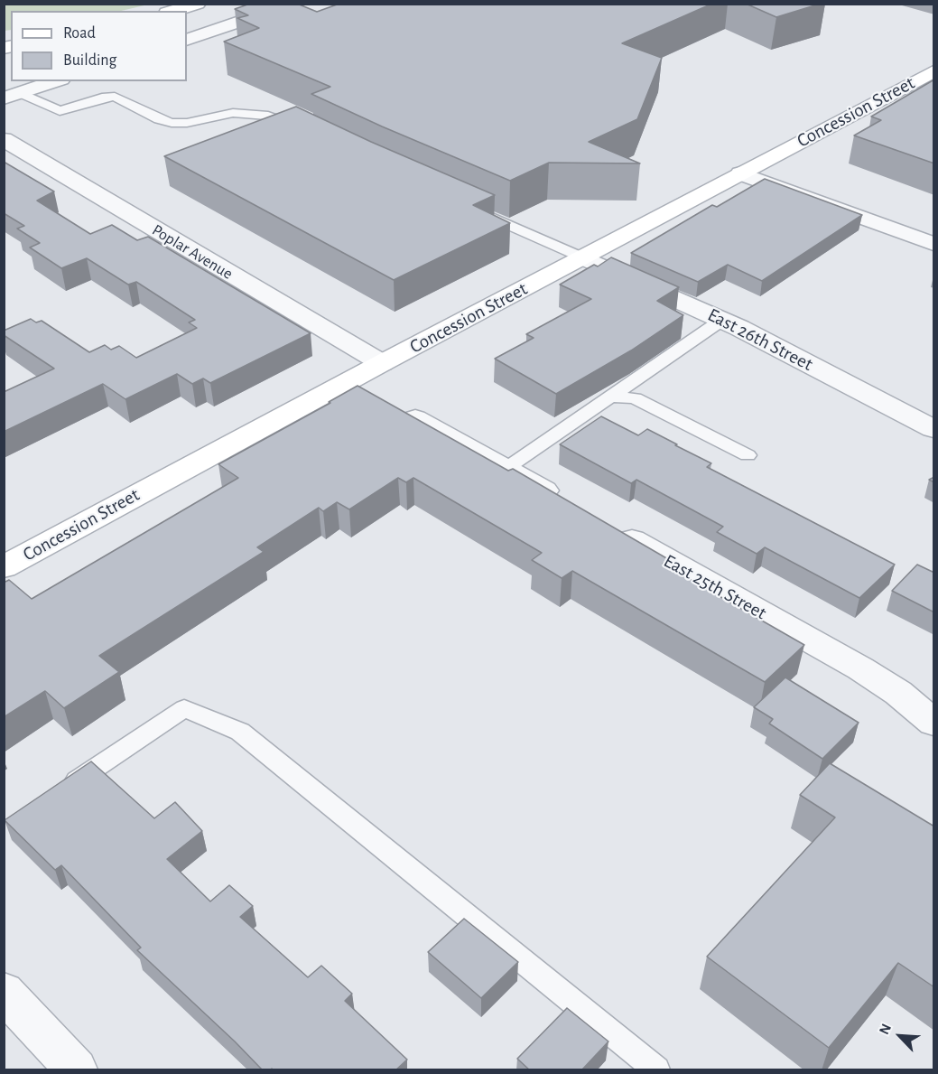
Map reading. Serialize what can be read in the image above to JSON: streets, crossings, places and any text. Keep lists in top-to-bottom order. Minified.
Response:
{"streets":{"main road":["Concession Street"],"street":["Poplar Avenue","East 26th Street","East 25th Street"]},"crossings":[["Concession Street","Poplar Avenue"],["Concession Street","East 26th Street"]],"legend":["Road","Building"],"north":"top left"}
